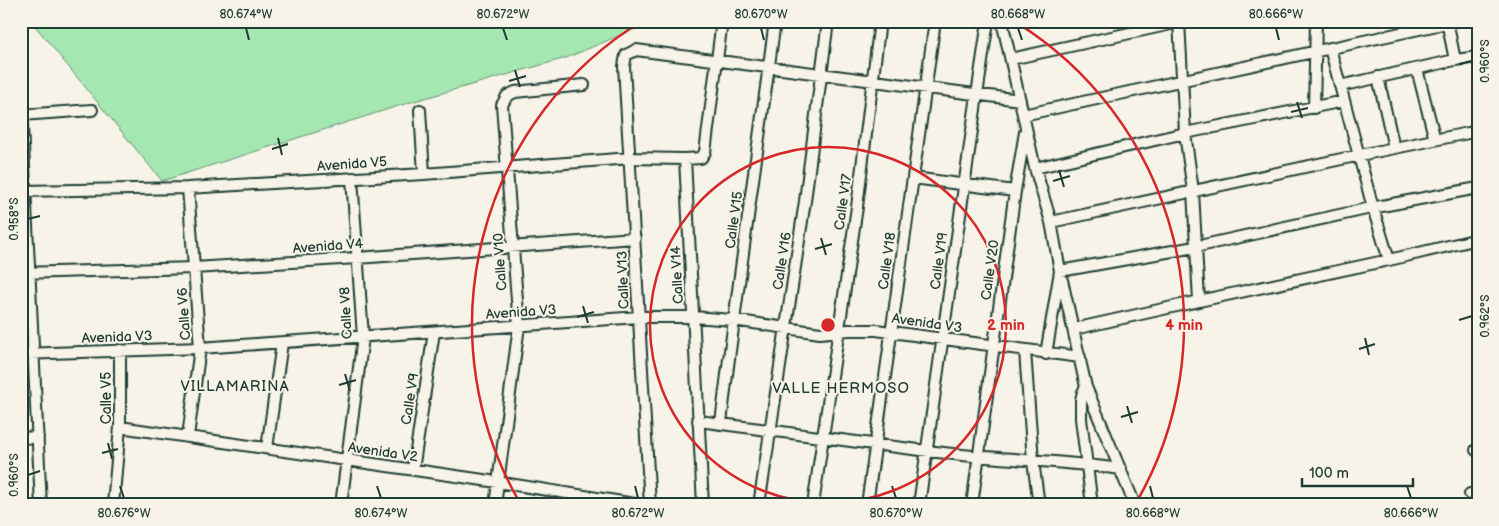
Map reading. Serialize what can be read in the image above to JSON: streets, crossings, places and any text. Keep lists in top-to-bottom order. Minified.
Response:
{"streets":{"street":["Avenida V5","Calle V17","Calle V15","Avenida V4","Calle V16","Calle V18","Calle V19","Calle V10","Calle V20","Calle V14","Calle V13","Avenida V3","Calle V8","Calle V6","Calle V5","Calle V9","Avenida V2"]},"crossings":[["Avenida V5","Calle V10"],["Avenida V5","Calle V14"],["Avenida V5","Calle V13"],["Avenida V5","Calle V8"],["Avenida V5","Calle V6"],["Calle V17","Avenida V3"],["Calle V15","Avenida V3"],["Avenida V4","Calle V10"],["Avenida V4","Calle V13"],["Avenida V4","Calle V8"],["Avenida V4","Calle V6"],["Calle V16","Avenida V3"],["Calle V18","Avenida V3"],["Calle V19","Avenida V3"],["Calle V10","Avenida V3"],["Calle V10","Avenida V2"],["Calle V20","Avenida V3"],["Calle V14","Avenida V3"],["Calle V13","Avenida V3"],["Avenida V3","Calle V8"],["Avenida V3","Calle V6"],["Avenida V3","Calle V5"],["Avenida V3","Calle V9"],["Calle V8","Avenida V2"],["Calle V6","Avenida V2"],["Calle V5","Avenida V2"],["Calle V9","Avenida V2"]],"districts":["VILLAMARINA","VALLE HERMOSO"],"scale_bar":"100 m","coordinates":["80.674°W","80.672°W","80.670°W","80.668°W","80.666°W","0.960°S","0.958°S","0.962°S","80.676°W"],"rings":["2 min","4 min"]}
